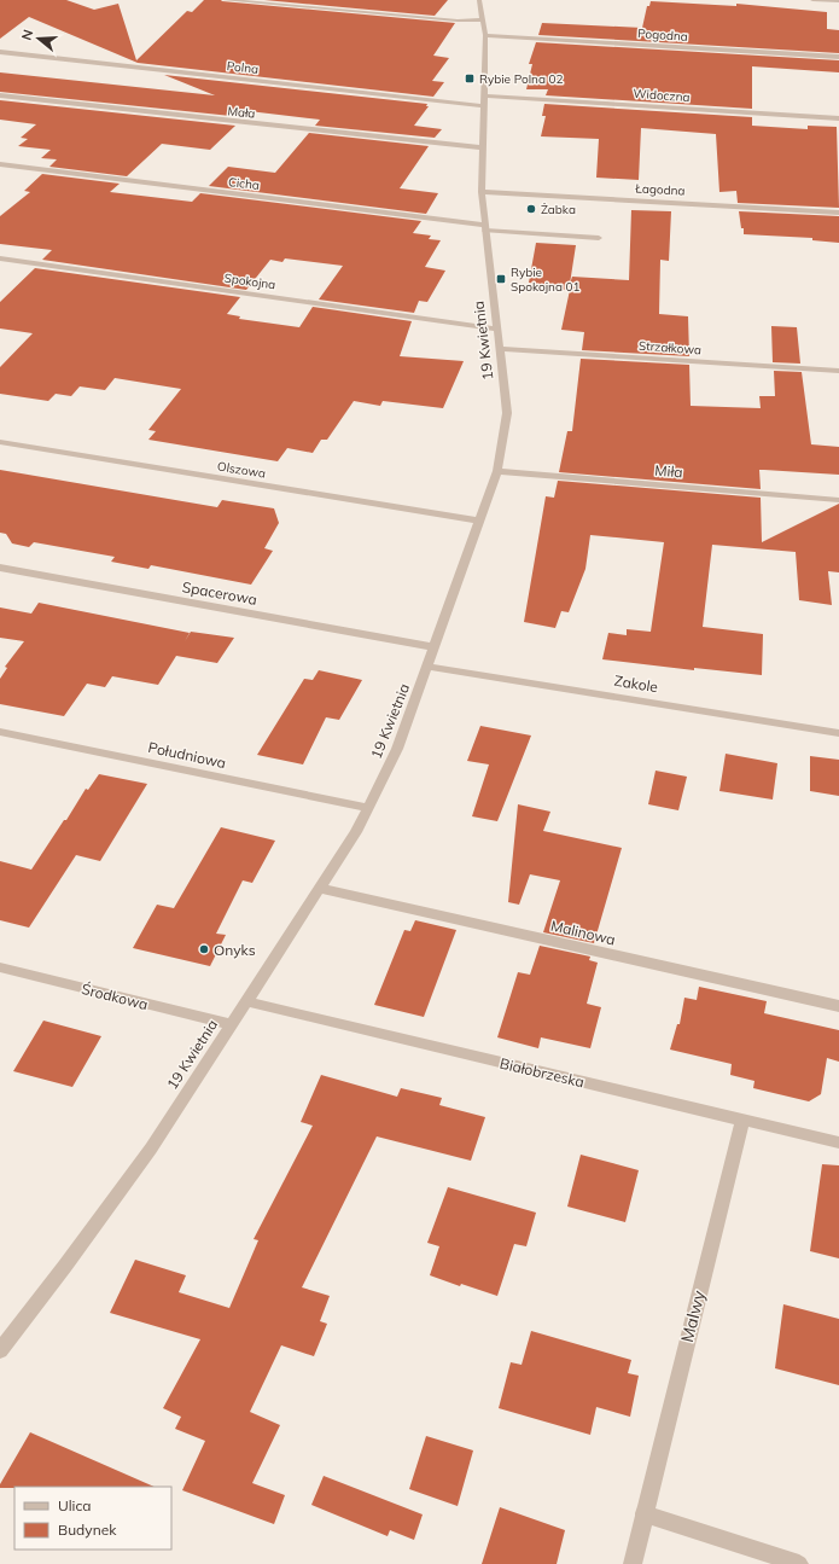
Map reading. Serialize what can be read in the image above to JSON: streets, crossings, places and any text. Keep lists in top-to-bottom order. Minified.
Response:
{"streets":{"street":["Pogodna","Polna","Widoczna","Mała","Cicha","Łagodna","Spokojna","19 Kwietnia","Strzałkowa","Olszowa","Miła","Spacerowa","Zakole","Południowa","Malinowa","Środkowa","Białobrzeska","Malwy"]},"crossings":[["Pogodna","19 Kwietnia"],["Polna","19 Kwietnia"],["Widoczna","19 Kwietnia"],["Mała","19 Kwietnia"],["Cicha","19 Kwietnia"],["Łagodna","19 Kwietnia"],["Spokojna","19 Kwietnia"],["19 Kwietnia","Strzałkowa"],["19 Kwietnia","Olszowa"],["19 Kwietnia","Miła"],["19 Kwietnia","Spacerowa"],["19 Kwietnia","Zakole"],["19 Kwietnia","Południowa"],["19 Kwietnia","Malinowa"],["19 Kwietnia","Środkowa"],["19 Kwietnia","Białobrzeska"],["Białobrzeska","Malwy"]],"places":{"transit":["Rybie Polna 02","Rybie Spokojna 01"],"other":["Żabka","Onyks"]},"legend":["Ulica","Budynek"],"north":"left"}
